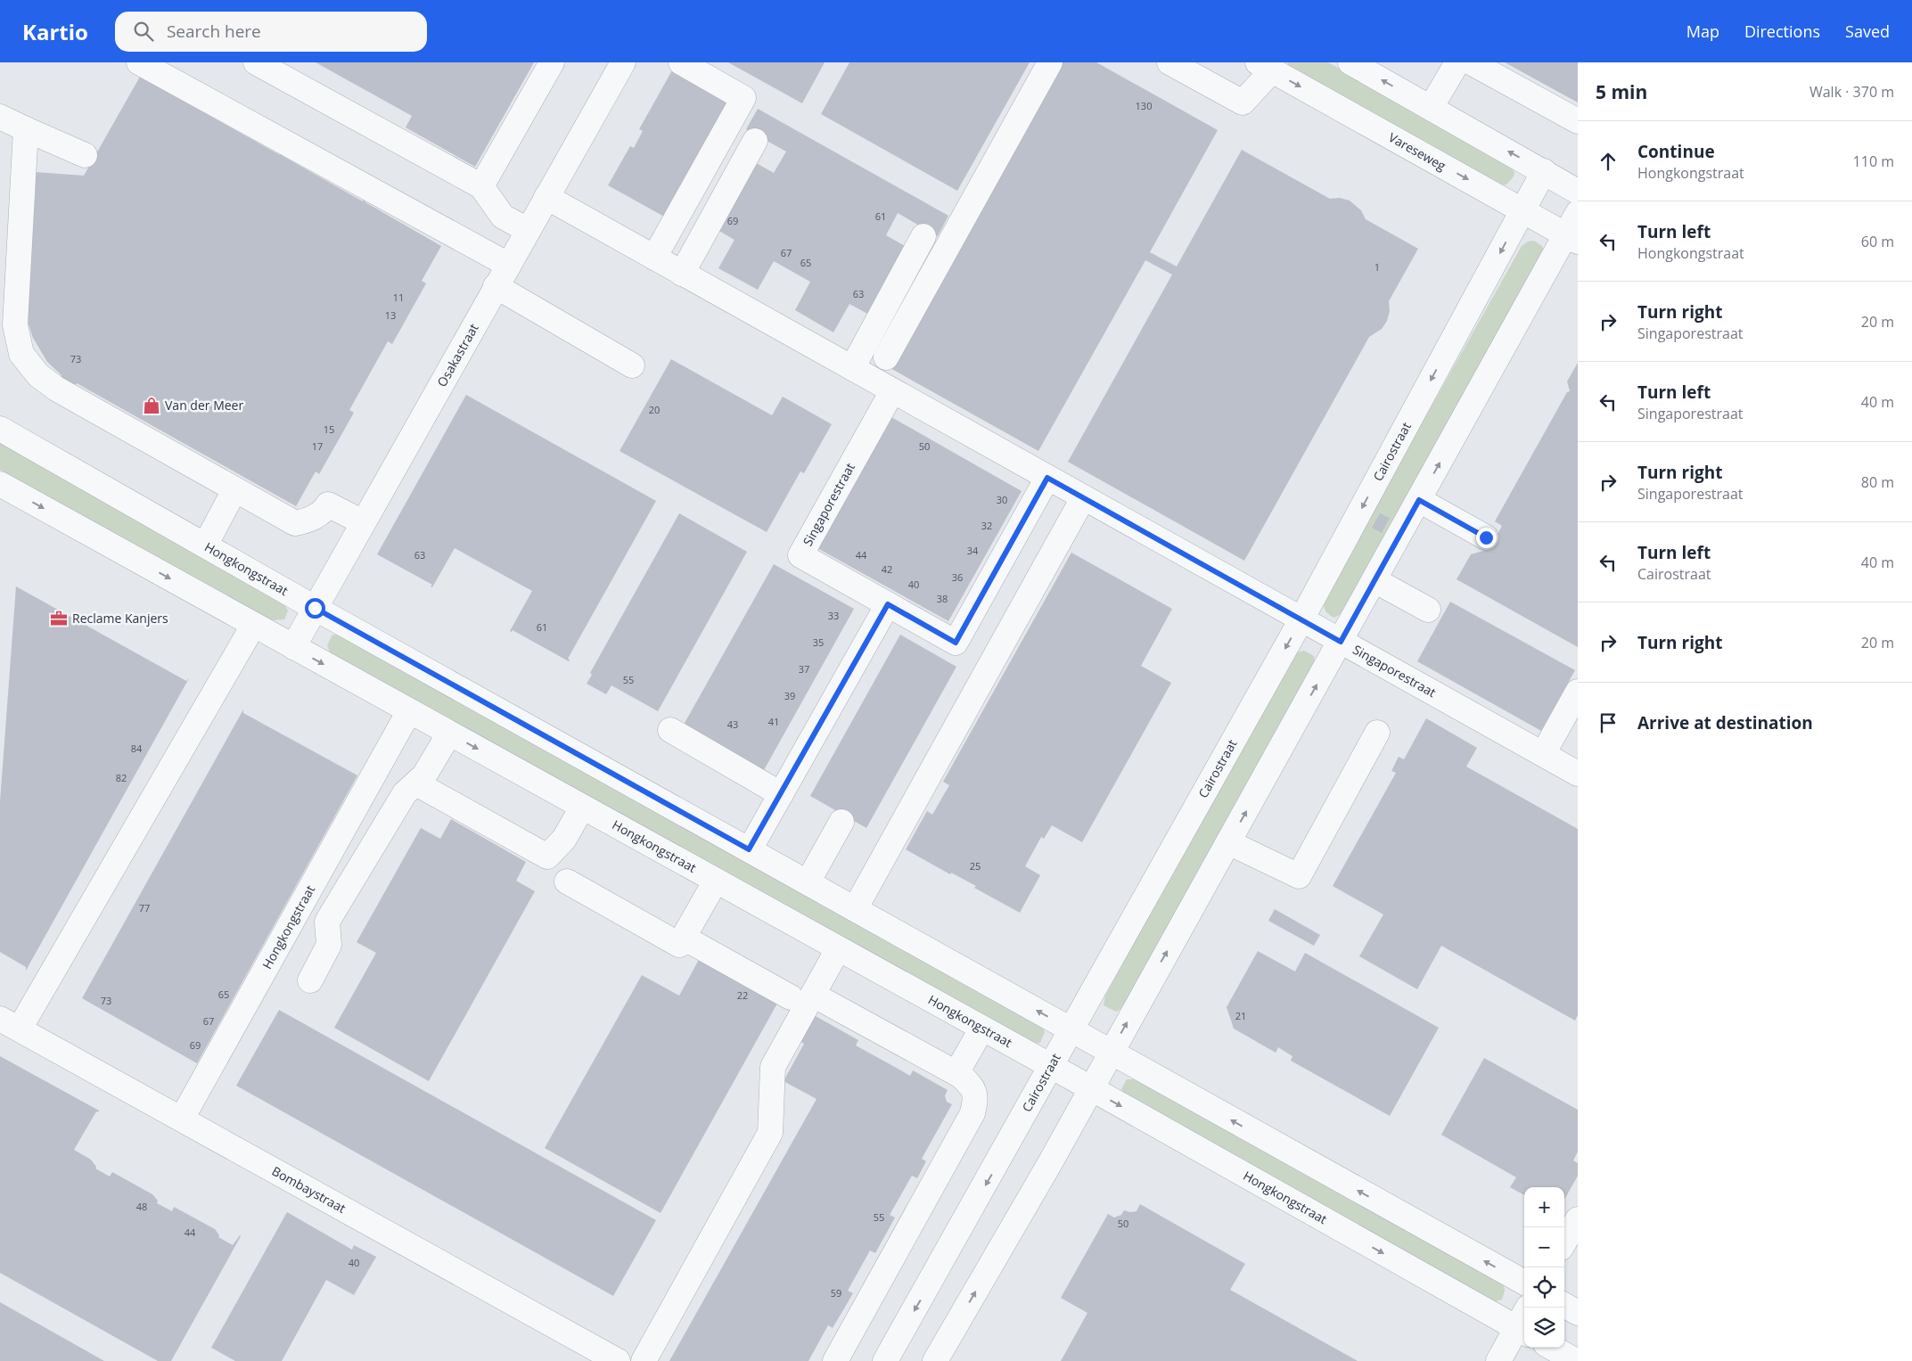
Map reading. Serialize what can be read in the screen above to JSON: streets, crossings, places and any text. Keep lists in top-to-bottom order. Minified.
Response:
{"streets":{"street":["Vareseweg","Osakastraat","Cairostraat","Singaporestraat","Hongkongstraat","Bombaystraat"]},"crossings":[["Vareseweg","Cairostraat"],["Osakastraat","Singaporestraat"],["Osakastraat","Hongkongstraat"],["Cairostraat","Singaporestraat"],["Cairostraat","Hongkongstraat"],["Hongkongstraat","Bombaystraat"]],"places":{"shop":["Van der Meer"],"office":["Reclame Kanjers"]},"house_numbers":["130","61","69","67","65","1","63","11","13","73","20","15","17","50","30","32","34","63","44","42","36","40","38","33","61","35","37","55","39","41","43","84","82","25","77","65","22","73","21","67","69","48","55","50","44","40","59"],"page":{"header":"Kartio","search":"Search here","nav":["Map","Directions","Saved"],"heading":["5 min","Walk · 370 m"],"list":[["Continue","Hongkongstraat","110 m"],["Turn left","Hongkongstraat","60 m"],["Turn right","Singaporestraat","20 m"],["Turn left","Singaporestraat","40 m"],["Turn right","Singaporestraat","80 m"],["Turn left","Cairostraat","40 m"],["Turn right","20 m"],"Arrive at destination"],"map_buttons":["+","−"]}}
